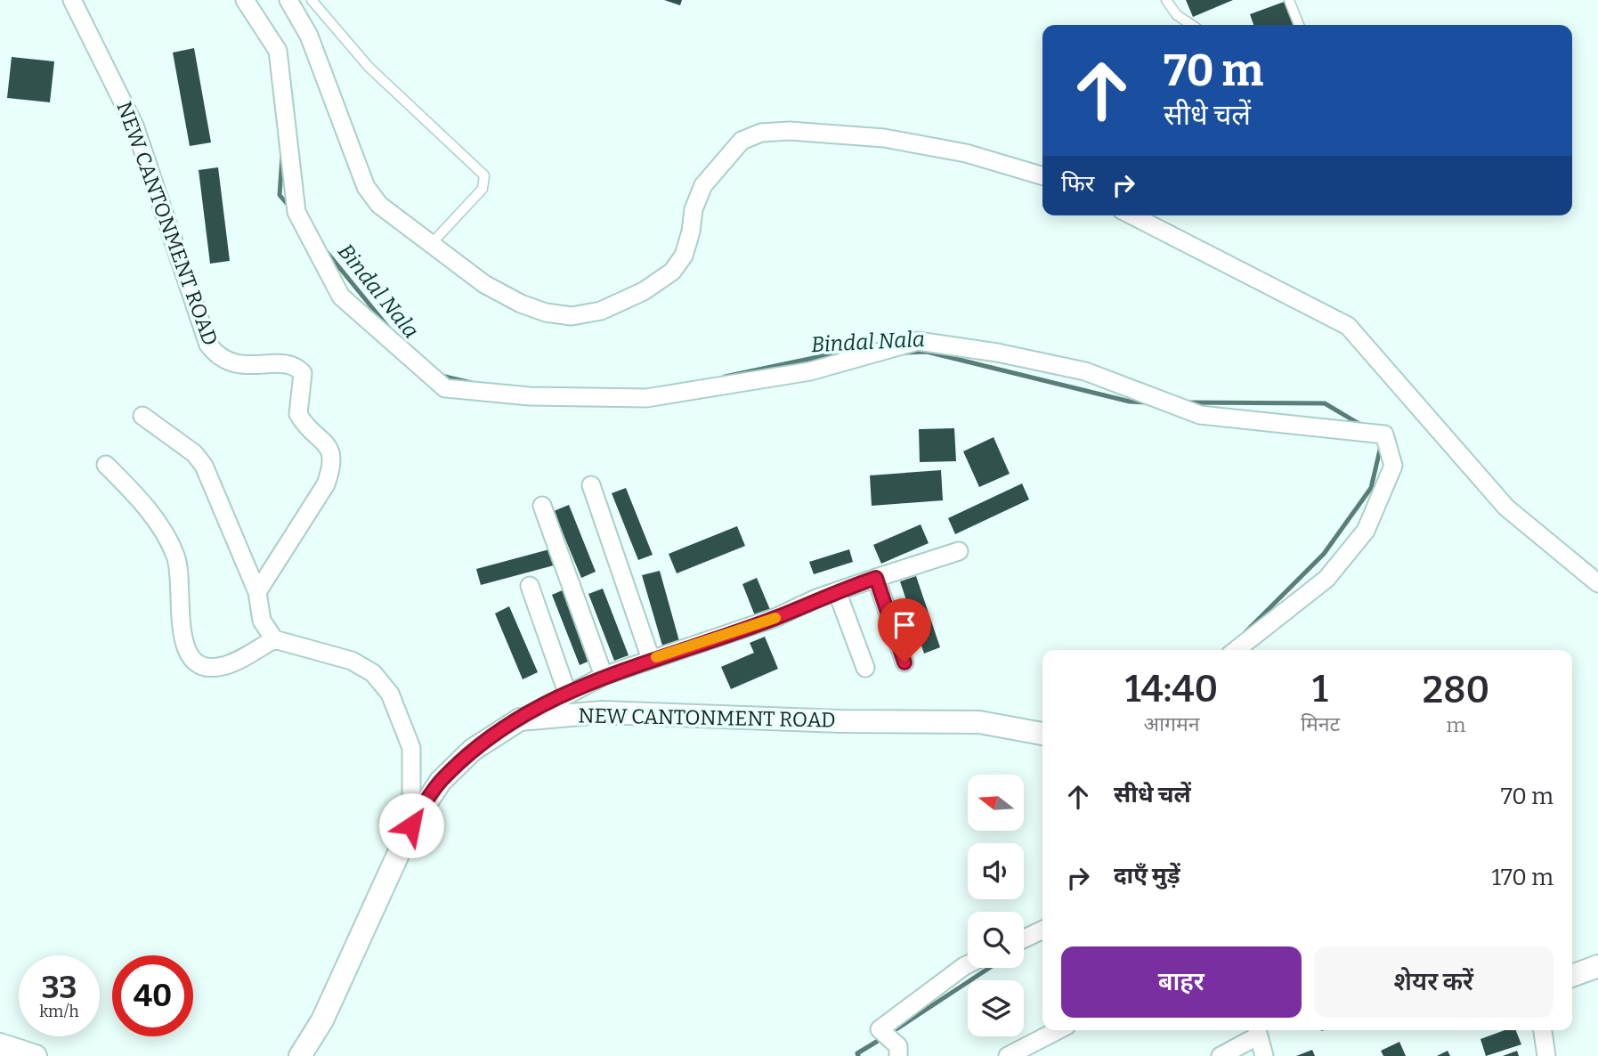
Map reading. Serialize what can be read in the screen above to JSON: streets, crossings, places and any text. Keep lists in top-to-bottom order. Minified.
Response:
{"streets":{"street":["NEW CANTONMENT ROAD"]},"water":["Bindal Nala"],"north":"left","page":{"turn":["70 m","सीधे चलें"],"then":"फिर","eta":["14:40","आगमन","1","मिनट","280","m"],"list":[{"name":"सीधे चलें","value":"70 m"},{"name":"दाएँ मुड़ें","value":"170 m"}],"buttons":["बाहर","शेयर करें"],"speed":"33 km/h","limit":"40"}}
